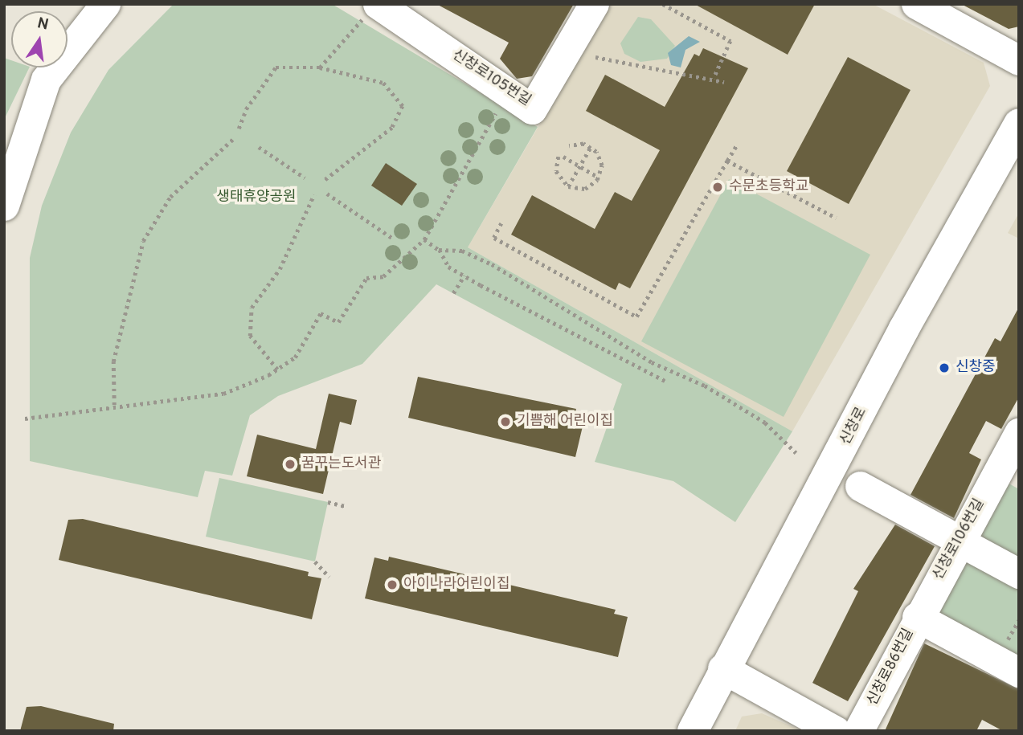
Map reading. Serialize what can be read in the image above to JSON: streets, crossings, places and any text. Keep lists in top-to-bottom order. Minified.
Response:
{"streets":{"main road":["신창로"],"street":["신창로105번길","신창로106번길","신창로86번길"]},"crossings":[["신창로106번길","신창로86번길"]],"parks":["생태휴양공원"],"places":["수문초등학교","신창중","기쁨해 어린이집","꿈꾸는도서관","아이나라어린이집"],"north":"top"}
